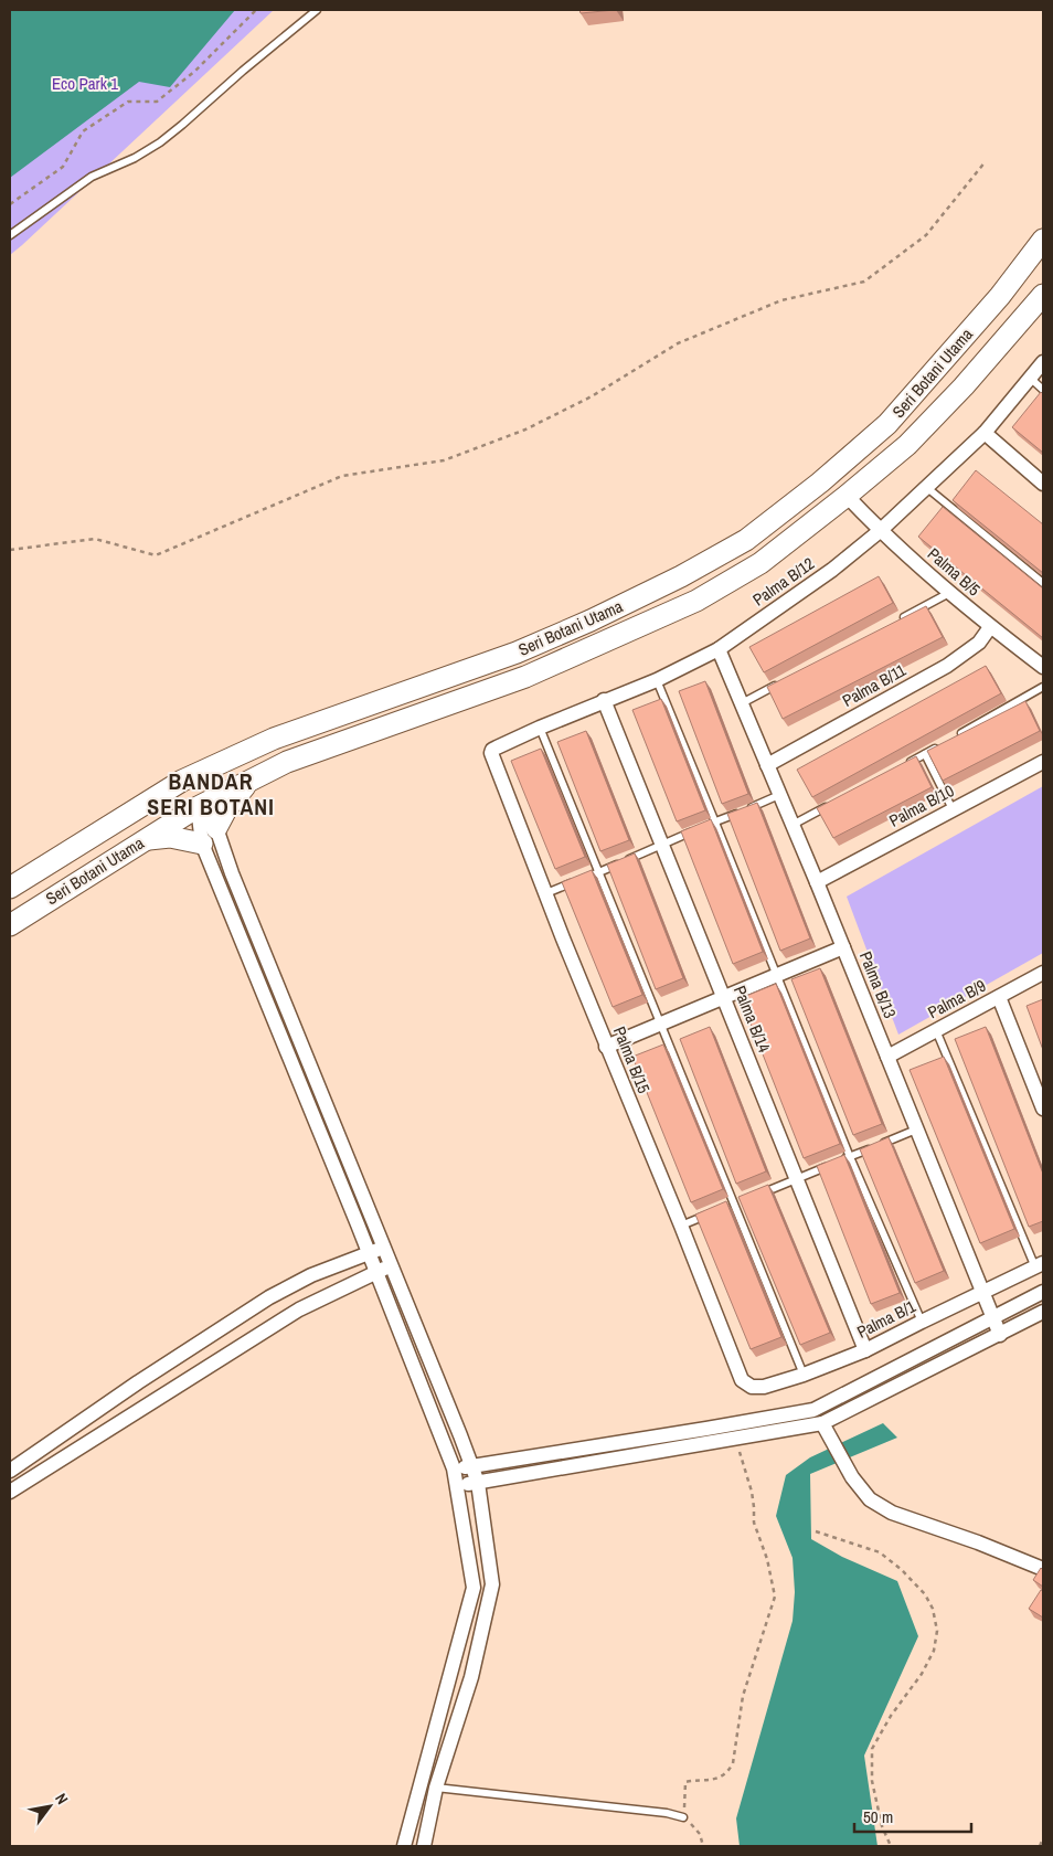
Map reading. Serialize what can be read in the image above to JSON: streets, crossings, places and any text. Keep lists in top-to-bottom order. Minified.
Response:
{"streets":{"main road":["Seri Botani Utama"],"street":["Palma B/5","Palma B/12","Palma B/11","Palma B/10","Palma B/13","Palma B/9","Palma B/14","Palma B/15","Palma B/1"]},"crossings":[["Seri Botani Utama","Palma B/5"],["Palma B/5","Palma B/12"],["Palma B/5","Palma B/11"],["Palma B/12","Palma B/13"],["Palma B/12","Palma B/14"],["Palma B/12","Palma B/15"],["Palma B/11","Palma B/13"],["Palma B/10","Palma B/13"],["Palma B/13","Palma B/9"],["Palma B/13","Palma B/1"],["Palma B/14","Palma B/1"],["Palma B/15","Palma B/1"]],"districts":["BANDAR SERI BOTANI"],"parks":["Eco Park 1"],"scale_bar":"50 m","north":"top right"}
